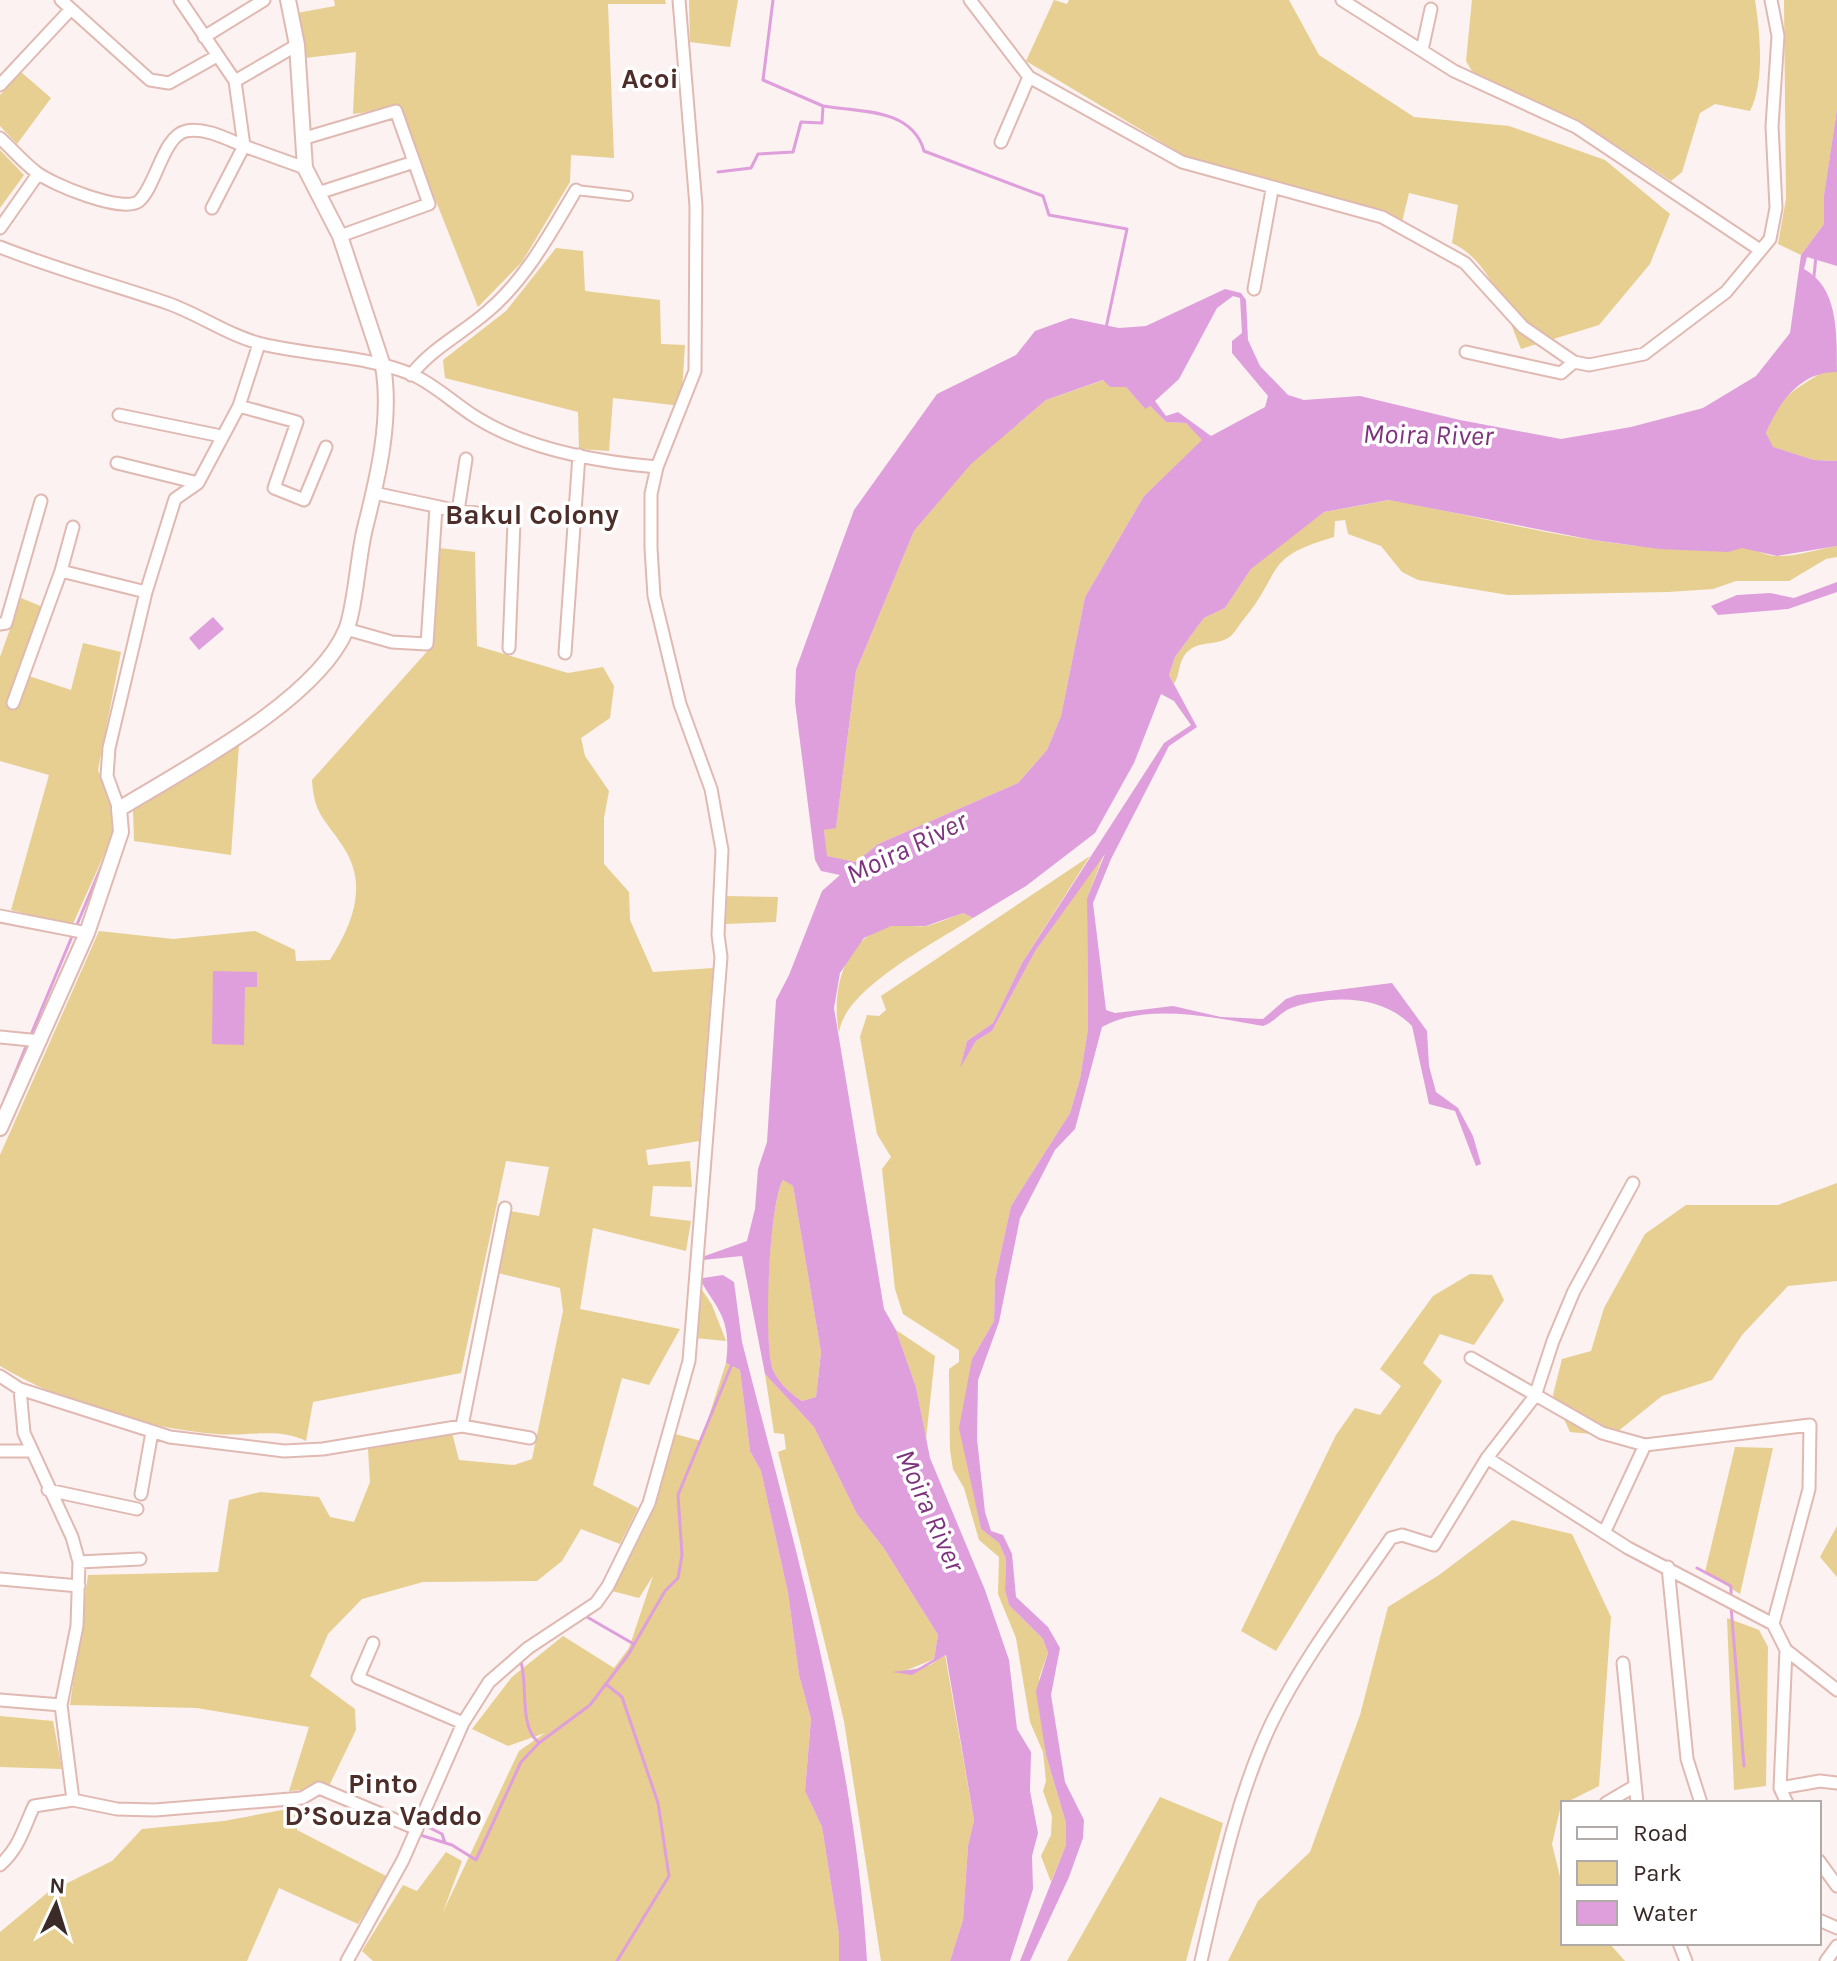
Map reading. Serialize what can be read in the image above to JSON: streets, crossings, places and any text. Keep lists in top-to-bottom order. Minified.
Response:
{"districts":["Acoi","Bakul Colony","Pinto D’Souza Vaddo"],"water":["Moira River"],"legend":["Road","Park","Water"],"north":"top"}
